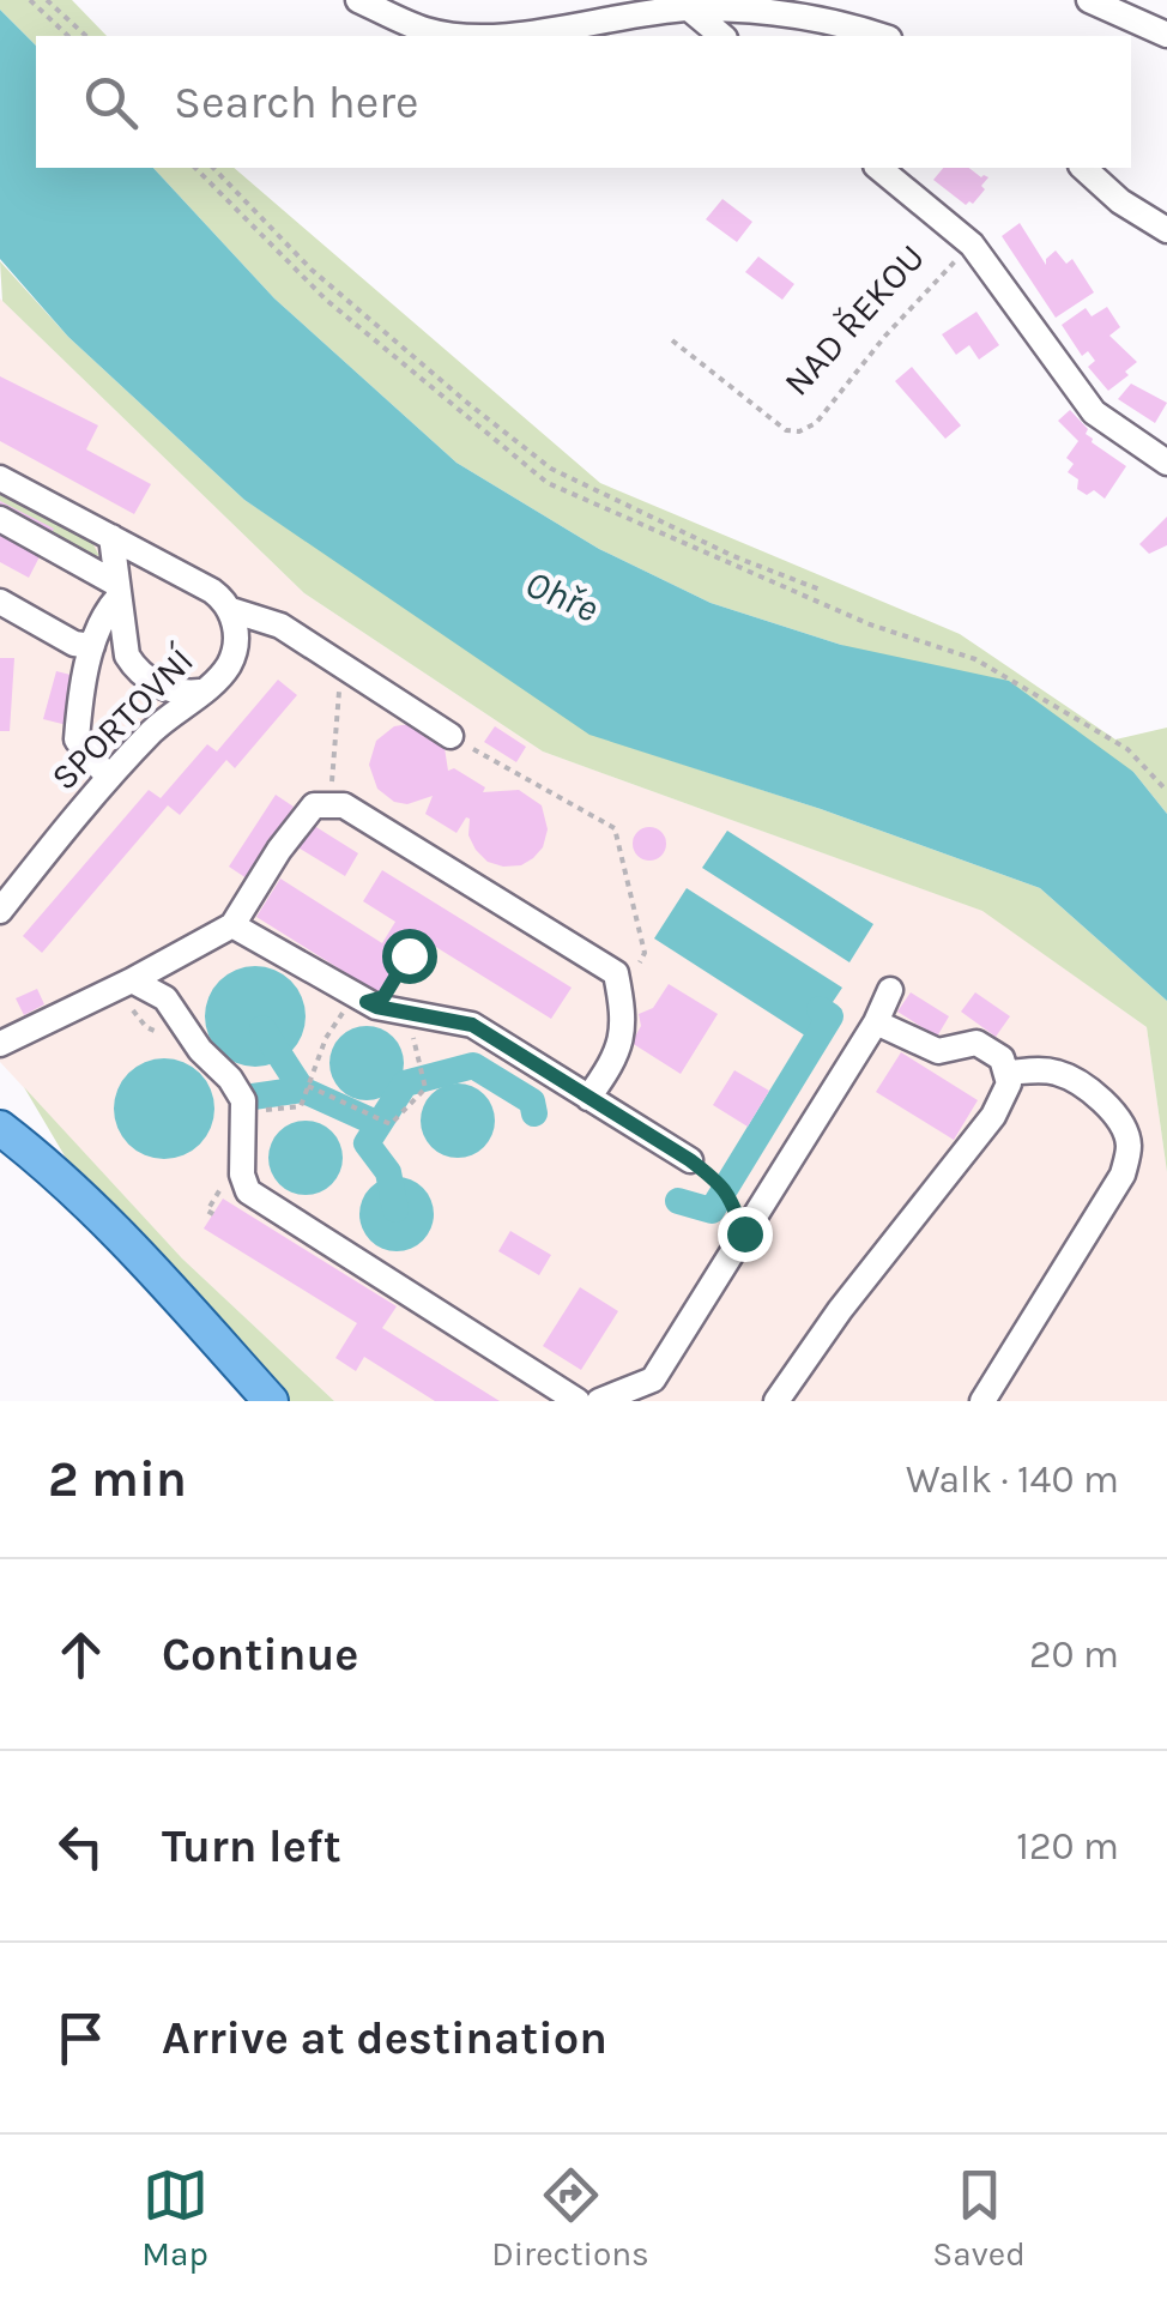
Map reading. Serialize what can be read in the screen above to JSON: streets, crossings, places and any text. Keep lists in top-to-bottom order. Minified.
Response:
{"streets":{"street":["NAD ŘEKOU","SPORTOVNÍ"]},"water":["Ohře"],"page":{"search":"Search here","heading":["2 min","Walk · 140 m"],"list":[["Continue","20 m"],["Turn left","120 m"],"Arrive at destination"],"nav":["Map","Directions","Saved"]}}
